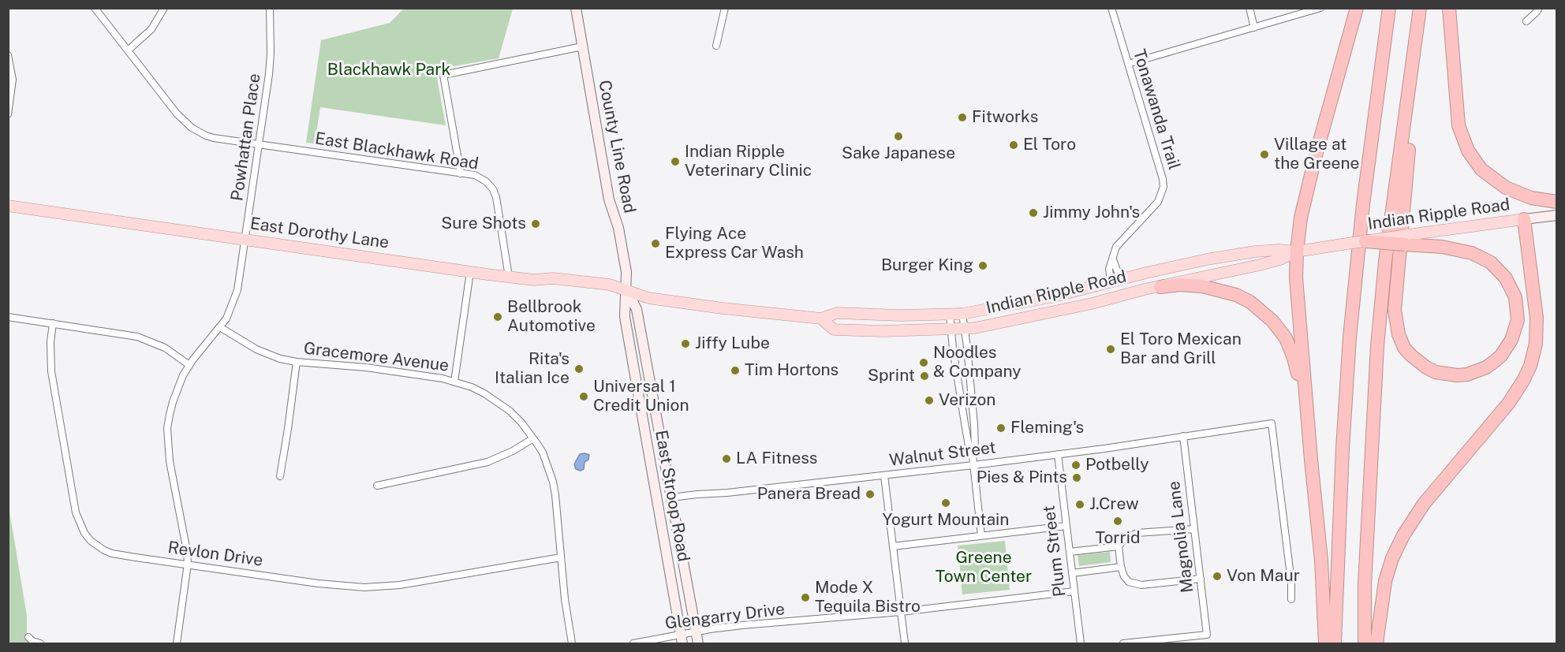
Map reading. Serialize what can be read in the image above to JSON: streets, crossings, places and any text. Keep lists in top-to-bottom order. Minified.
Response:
{"streets":{"main road":["County Line Road","Indian Ripple Road","East Dorothy Lane","East Stroop Road"],"street":["Tonawanda Trail","Powhattan Place","East Blackhawk Road","Gracemore Avenue","Walnut Street","Magnolia Lane","Plum Street","Revlon Drive","Glengarry Drive"]},"crossings":[["Tonawanda Trail","Indian Ripple Road"],["Powhattan Place","East Blackhawk Road"],["Powhattan Place","East Dorothy Lane"],["Powhattan Place","Gracemore Avenue"],["Powhattan Place","Revlon Drive"],["County Line Road","Indian Ripple Road"],["County Line Road","East Dorothy Lane"],["County Line Road","East Stroop Road"],["East Blackhawk Road","East Dorothy Lane"],["Indian Ripple Road","East Dorothy Lane"],["Indian Ripple Road","East Stroop Road"],["East Dorothy Lane","East Stroop Road"],["Gracemore Avenue","Revlon Drive"],["Walnut Street","East Stroop Road"],["Walnut Street","Magnolia Lane"],["Walnut Street","Plum Street"],["East Stroop Road","Glengarry Drive"],["Plum Street","Glengarry Drive"]],"parks":["Blackhawk Park","Greene Town Center"],"places":["Fitworks","Sake Japanese","El Toro","Village at the Greene","Indian Ripple Veterinary Clinic","Jimmy John's","Sure Shots","Flying Ace Express Car Wash","Burger King","Bellbrook Automotive","Jiffy Lube","El Toro Mexican Bar and Grill","Noodles & Company","Rita's Italian Ice","Tim Hortons","Sprint","Universal 1 Credit Union","Verizon","Fleming's","LA Fitness","Potbelly","Pies & Pints","Panera Bread","Yogurt Mountain","J.Crew","Torrid","Von Maur","Mode X Tequila Bistro"]}
